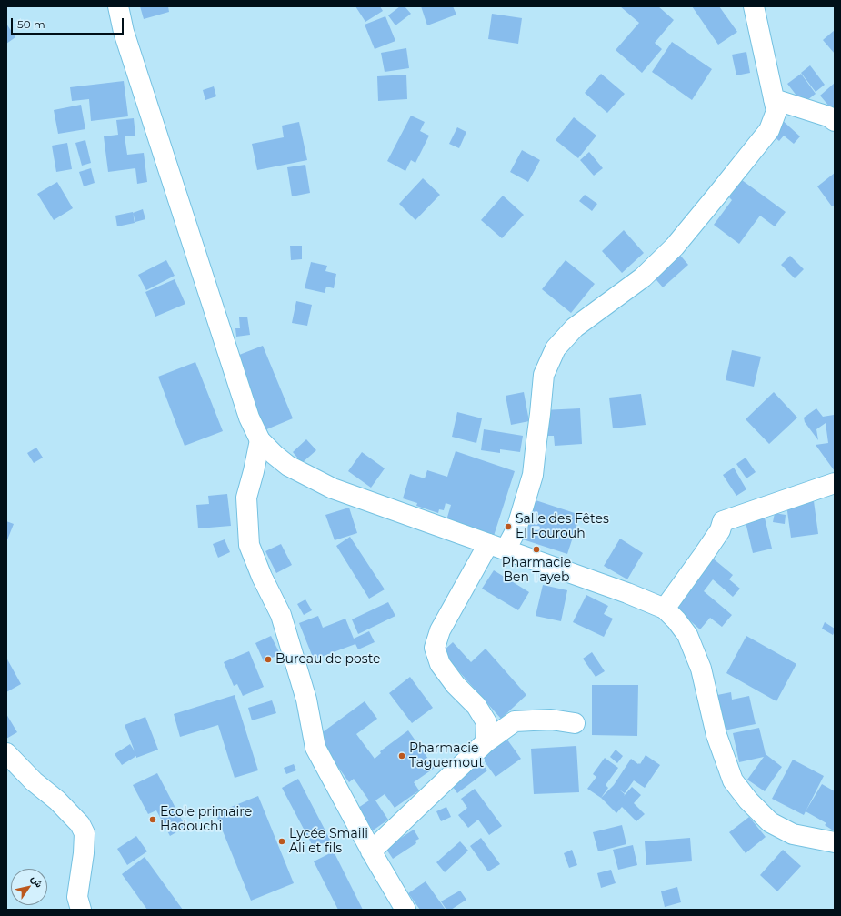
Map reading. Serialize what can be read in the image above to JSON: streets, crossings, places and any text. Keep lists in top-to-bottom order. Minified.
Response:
{"places":["Salle des Fêtes El Fourouh","Pharmacie Ben Tayeb","Bureau de poste","Pharmacie Taguemout","Ecole primaire Hadouchi","Lycée Smaili Ali et fils"],"scale_bar":"50 m","north":"top right"}
